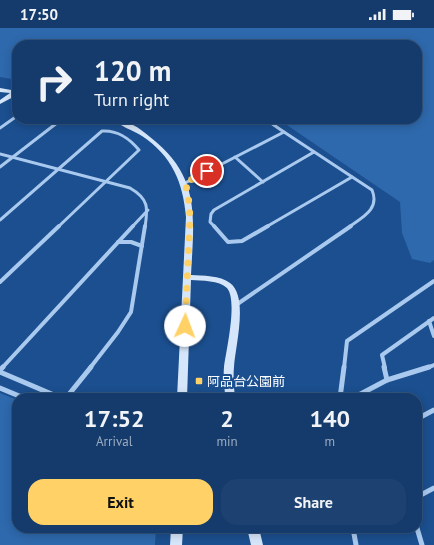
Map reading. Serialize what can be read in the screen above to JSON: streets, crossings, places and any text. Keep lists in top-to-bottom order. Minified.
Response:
{"places":{"transit":["阿品台公園前"]},"page":{"status":"17:50","turn":["120 m","Turn right"],"eta":["17:52","Arrival","2","min","140","m"],"buttons":["Exit","Share"]}}
